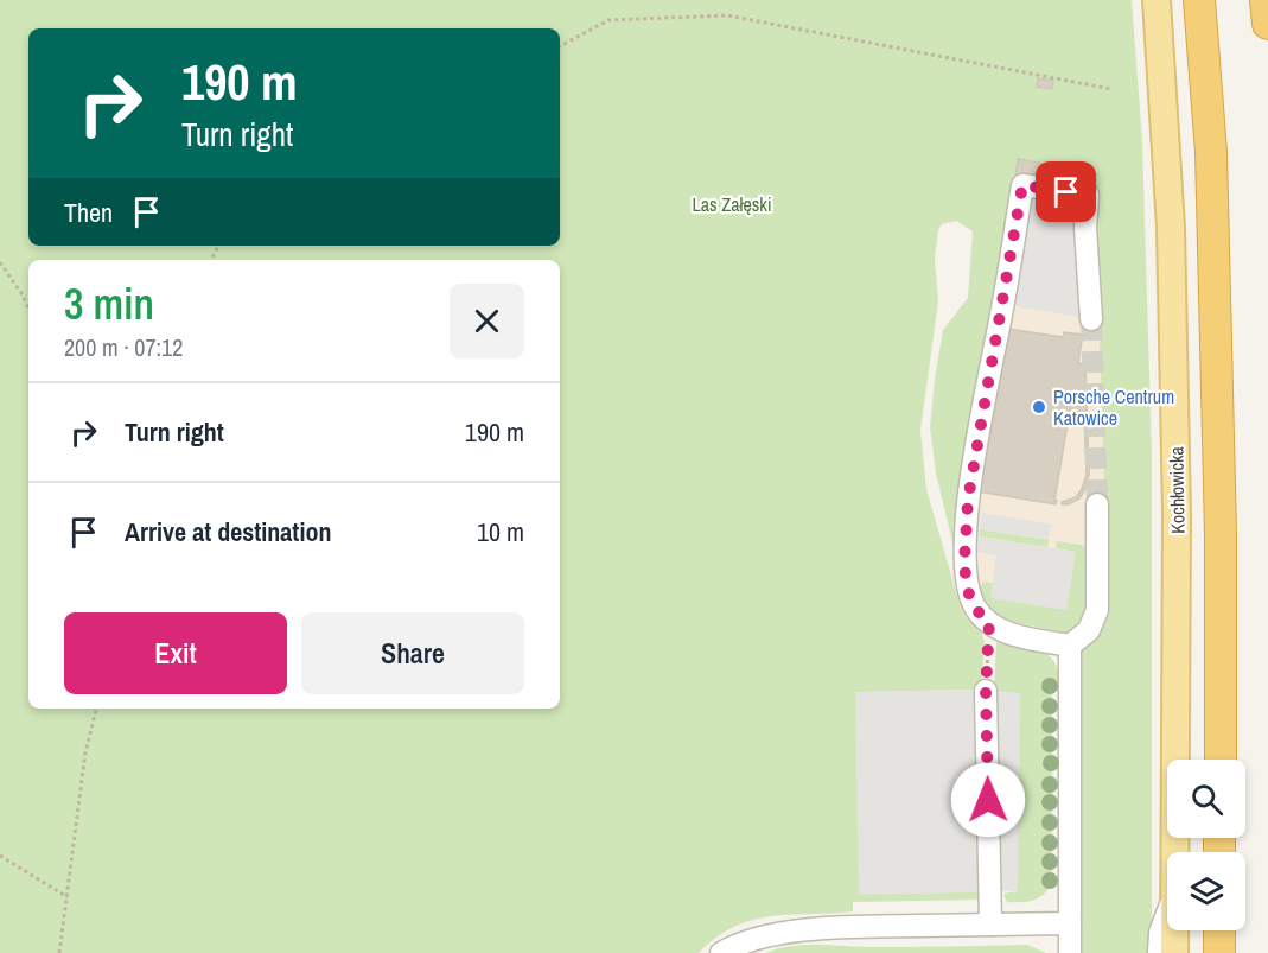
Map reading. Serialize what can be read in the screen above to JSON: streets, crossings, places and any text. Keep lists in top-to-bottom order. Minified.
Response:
{"streets":{"main road":["Kochłowicka"]},"parks":["Las Załęski"],"places":["Porsche Centrum Katowice"],"page":{"turn":["190 m","Turn right"],"then":"Then","heading":["3 min","200 m · 07:12"],"list":[{"name":"Turn right","value":"190 m"},{"name":"Arrive at destination","value":"10 m"}],"buttons":["Exit","Share"]}}
